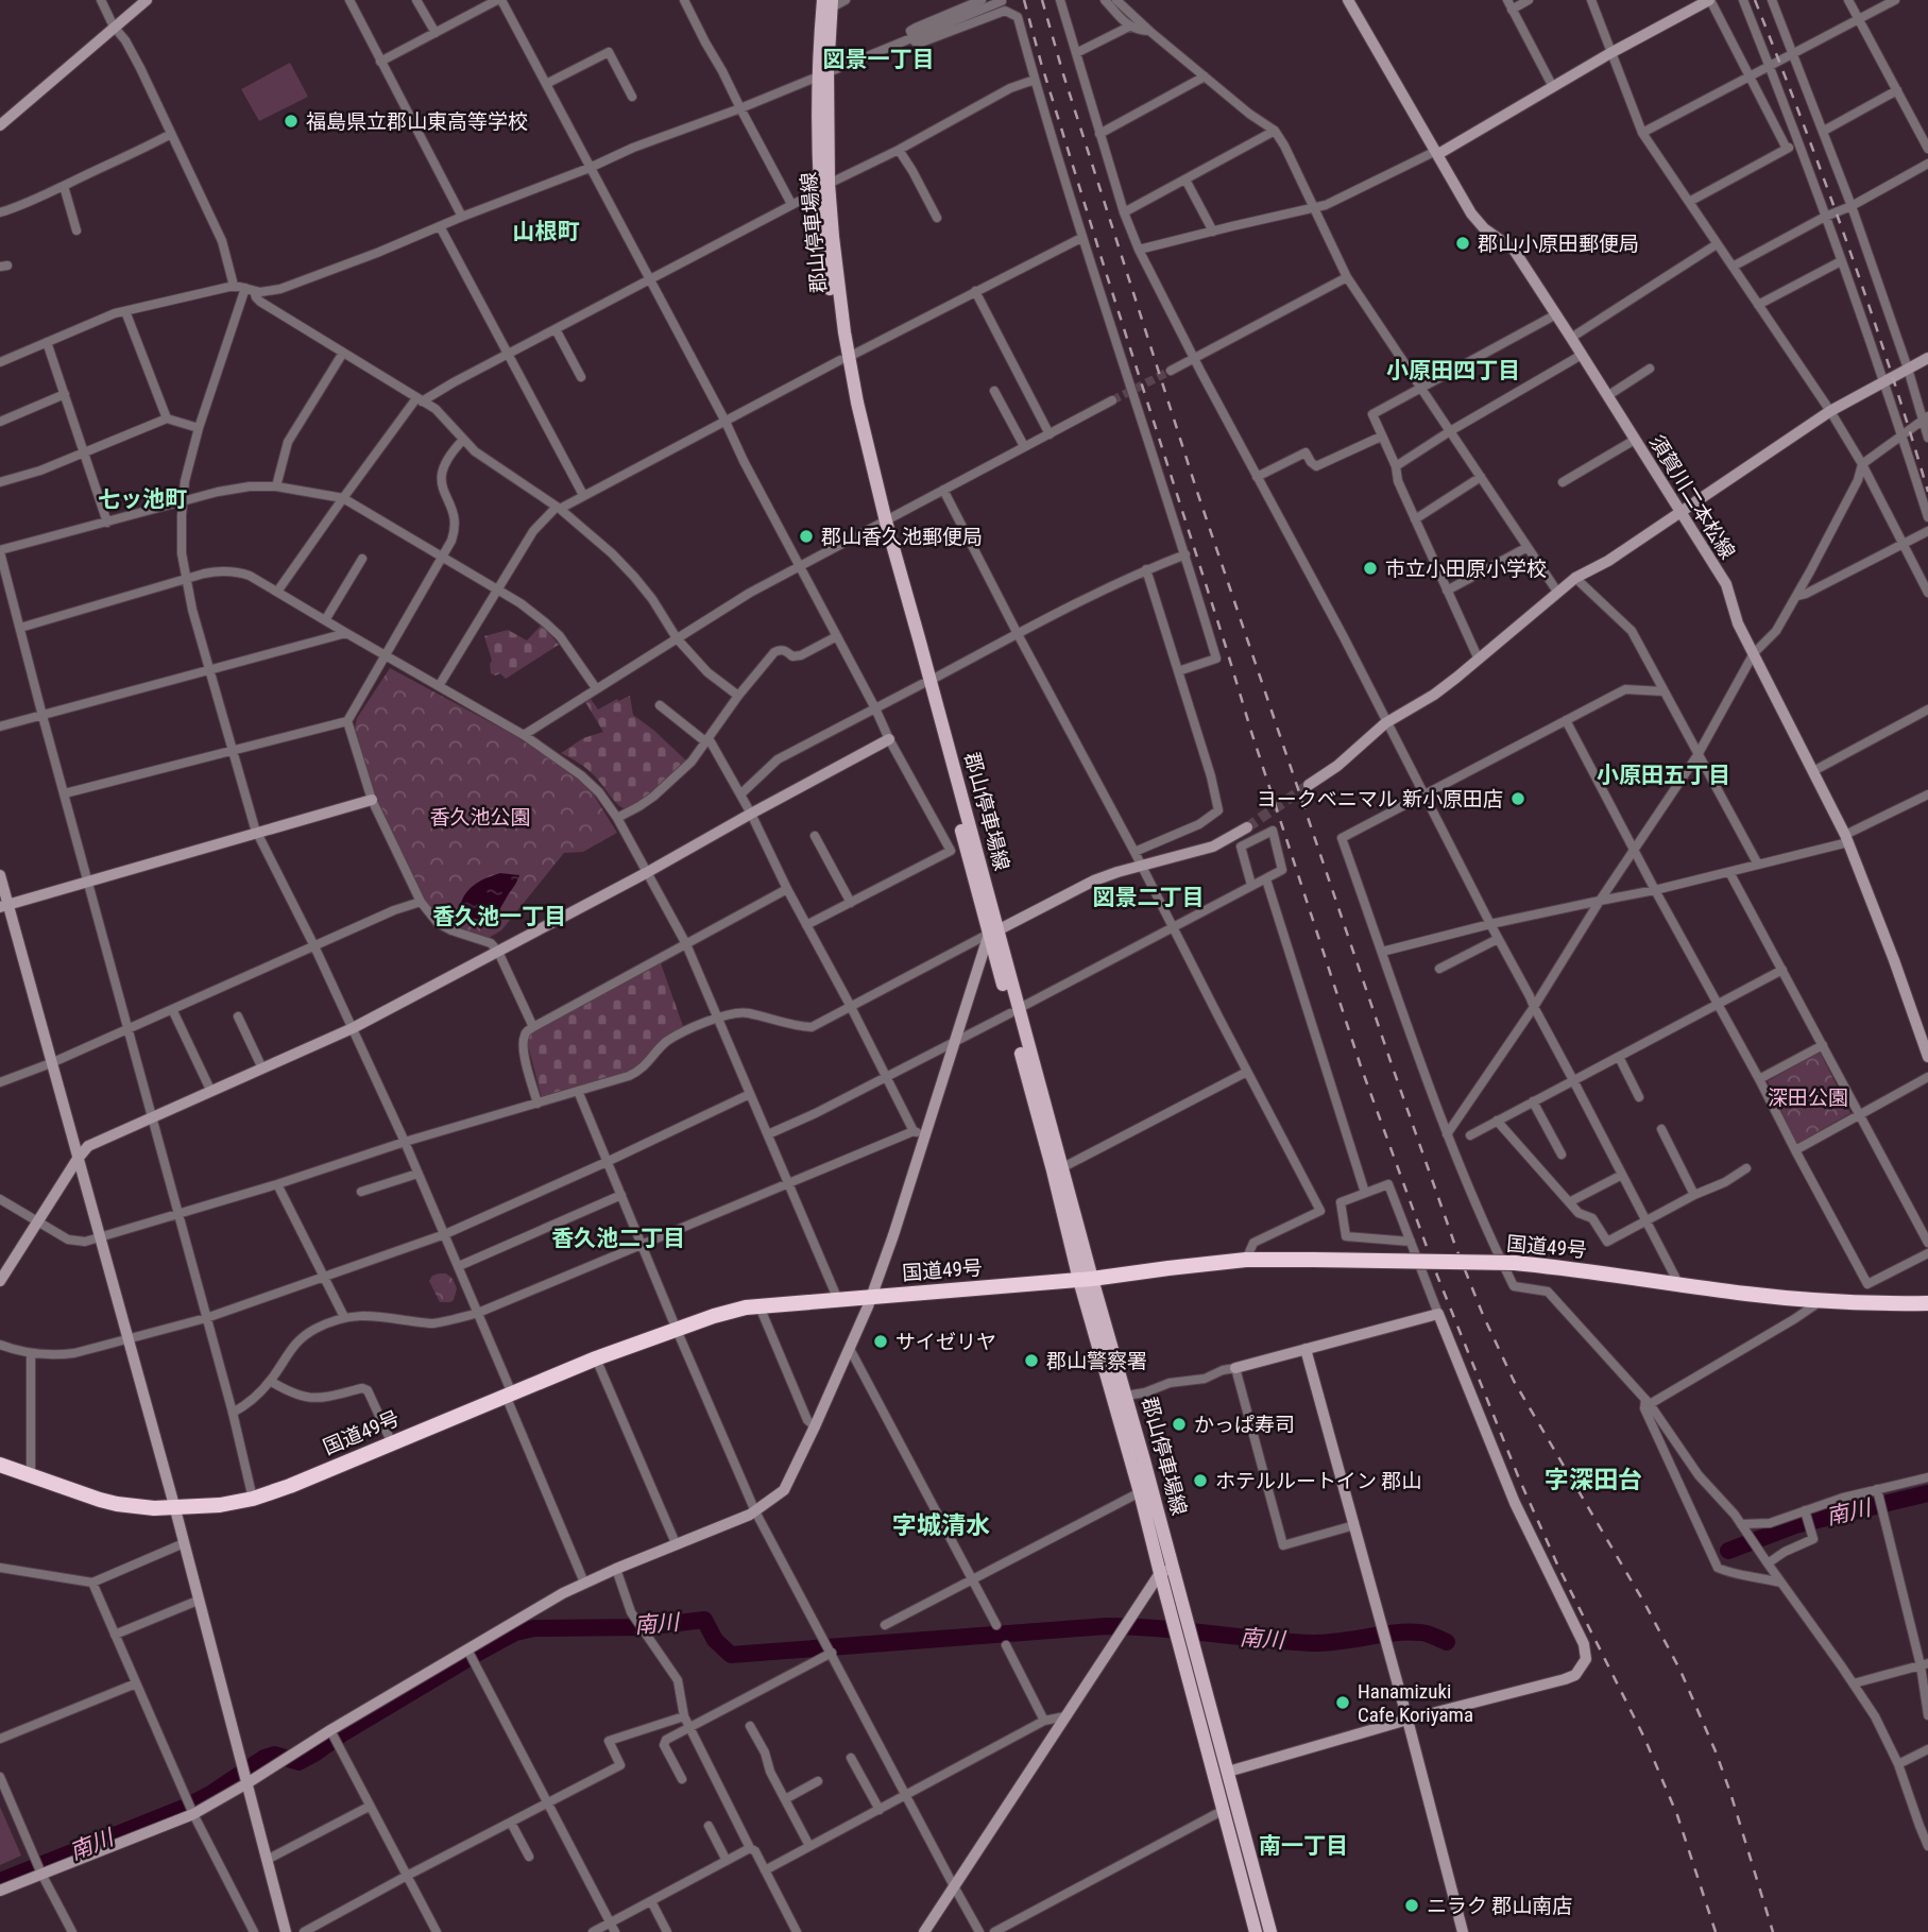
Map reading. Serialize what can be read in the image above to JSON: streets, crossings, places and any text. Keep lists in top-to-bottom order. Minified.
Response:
{"streets":{"highway":["国道49号"],"main road":["郡山停車場線"],"street":["須賀川二本松線"]},"crossings":[["郡山停車場線","国道49号"]],"districts":["図景一丁目","山根町","小原田四丁目","七ッ池町","小原田五丁目","図景二丁目","香久池一丁目","香久池二丁目","字深田台","字城清水","南一丁目"],"water":["南川"],"parks":["香久池公園","深田公園"],"places":["福島県立郡山東高等学校","郡山小原田郵便局","郡山香久池郵便局","市立小田原小学校","ヨークベニマル 新小原田店","サイゼリヤ","郡山警察署","かっぱ寿司","ホテルルートイン 郡山","Hanamizuki Cafe Koriyama","ニラク 郡山南店"]}
